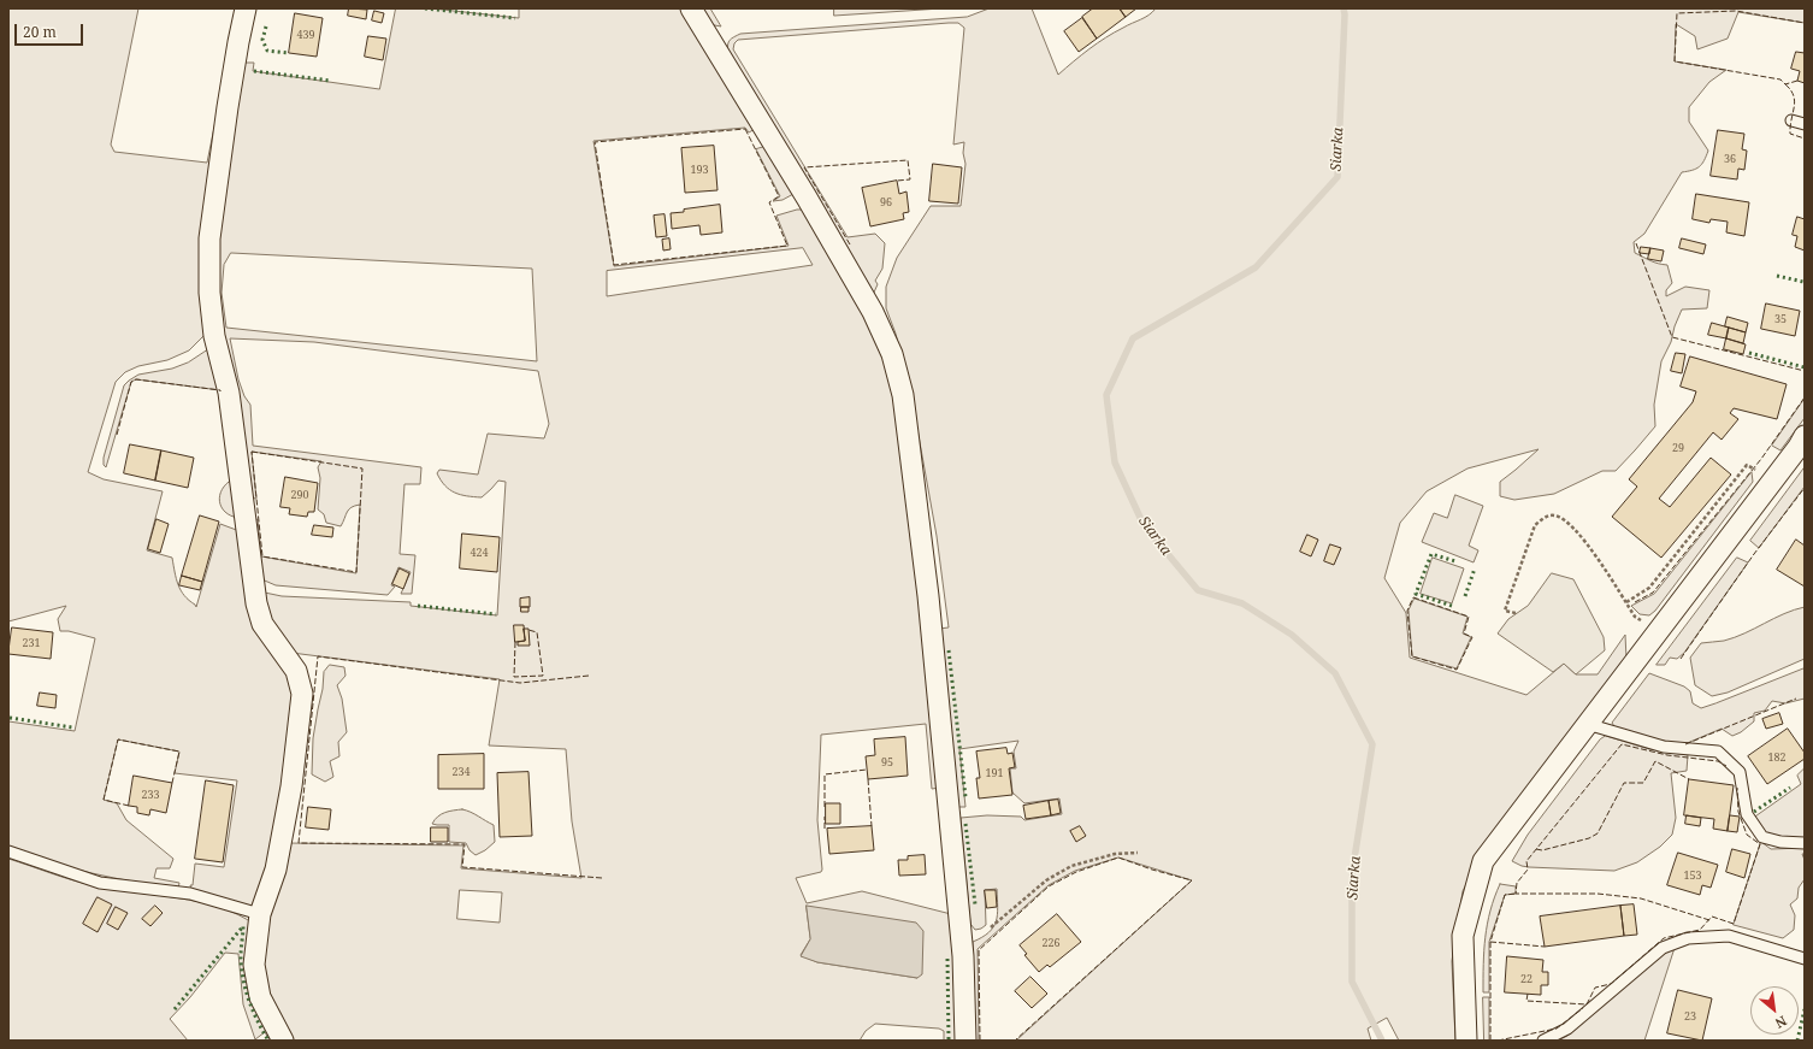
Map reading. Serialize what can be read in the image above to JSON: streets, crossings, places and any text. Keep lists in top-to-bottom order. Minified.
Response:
{"water":["Siarka"],"house_numbers":["439","36","193","96","35","29","290","424","231","182","95","234","191","233","153","226","22","23"],"scale_bar":"20 m","north":"bottom right"}
